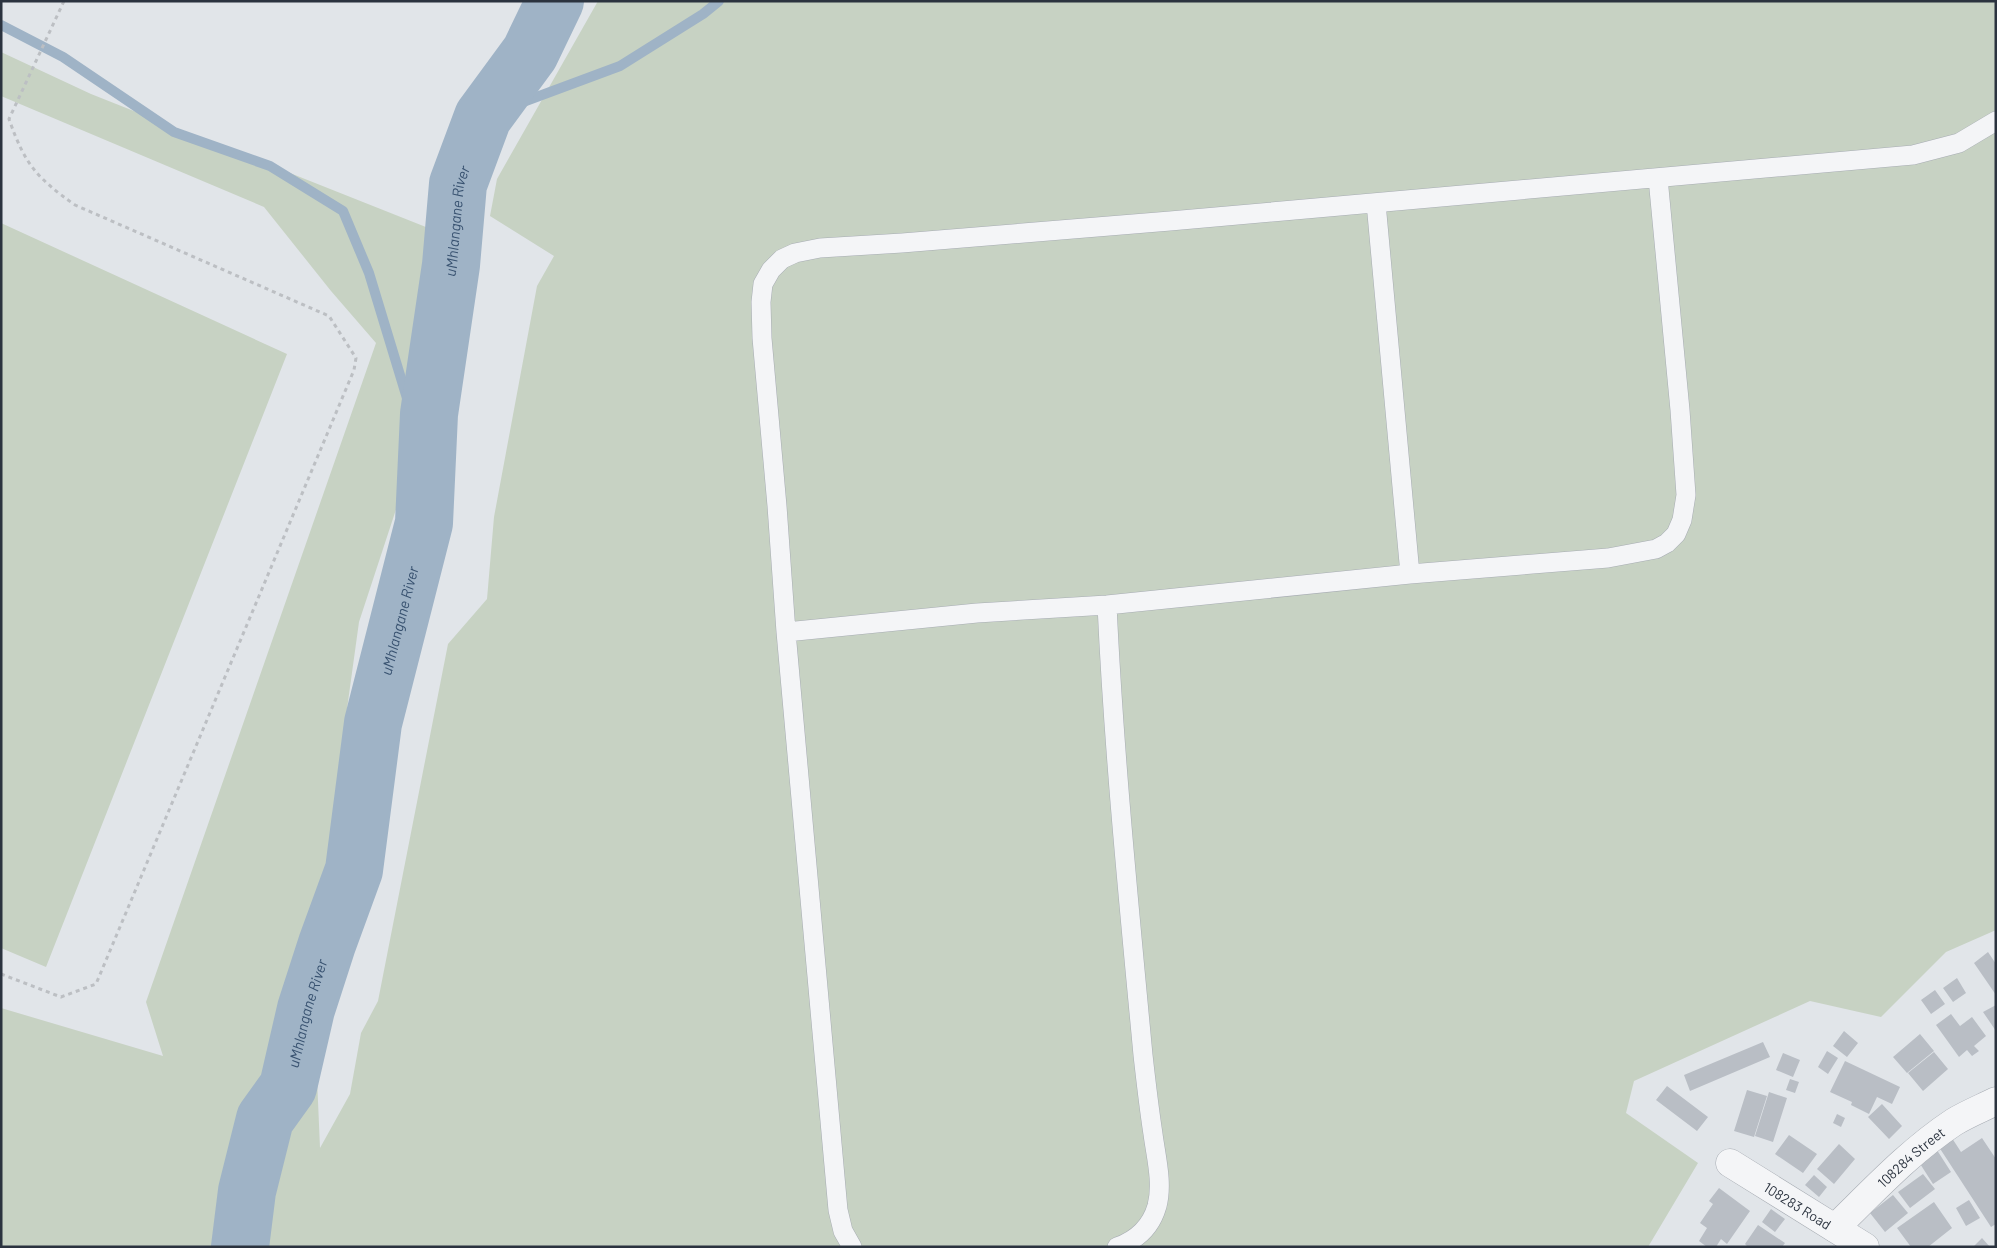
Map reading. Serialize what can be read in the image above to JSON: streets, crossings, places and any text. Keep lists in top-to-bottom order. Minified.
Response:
{"streets":{"street":["108284 Street","108283 Road"]},"crossings":[["108284 Street","108283 Road"]],"water":["uMhlangane River"]}
